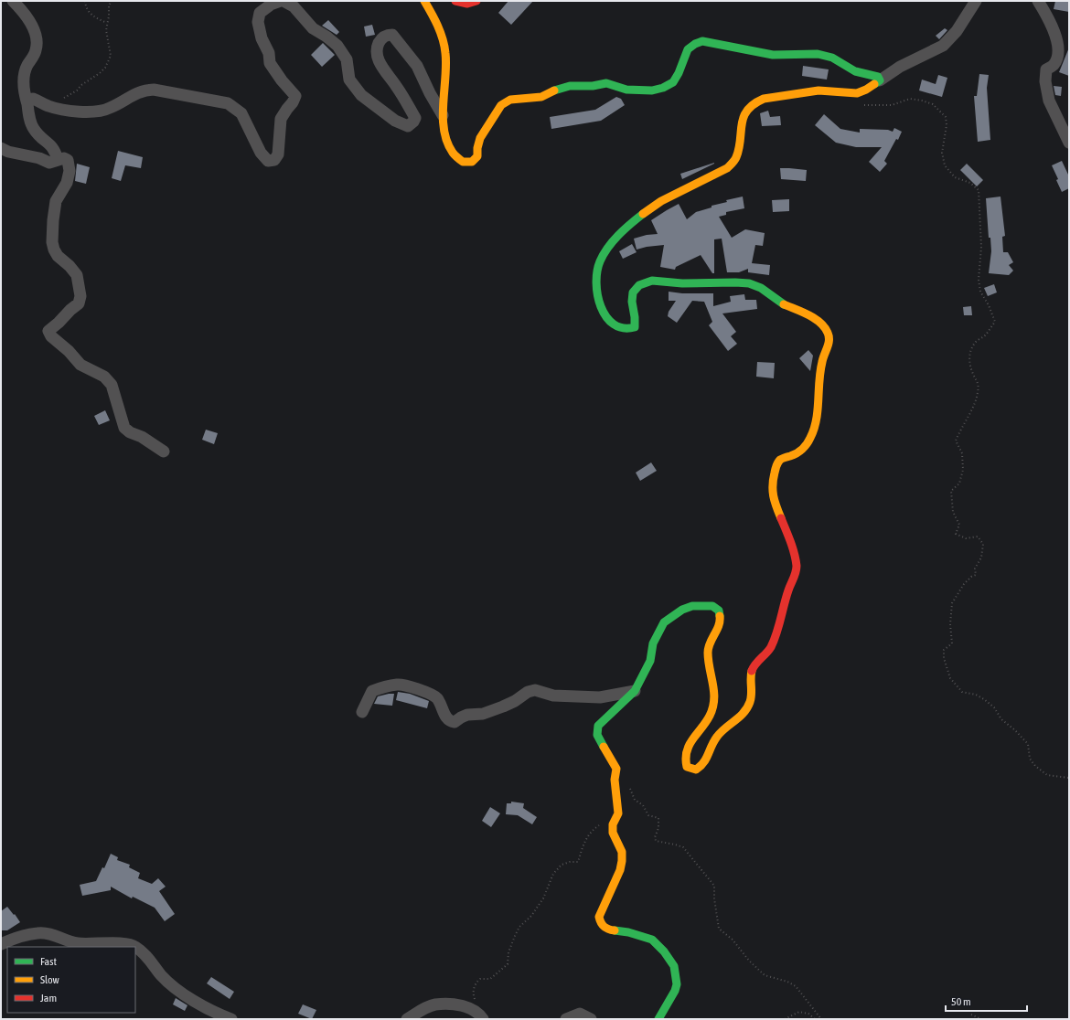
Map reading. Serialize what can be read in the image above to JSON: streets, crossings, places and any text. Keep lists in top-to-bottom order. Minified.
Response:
{"legend":["Fast","Slow","Jam"],"scale_bar":"50 m"}
